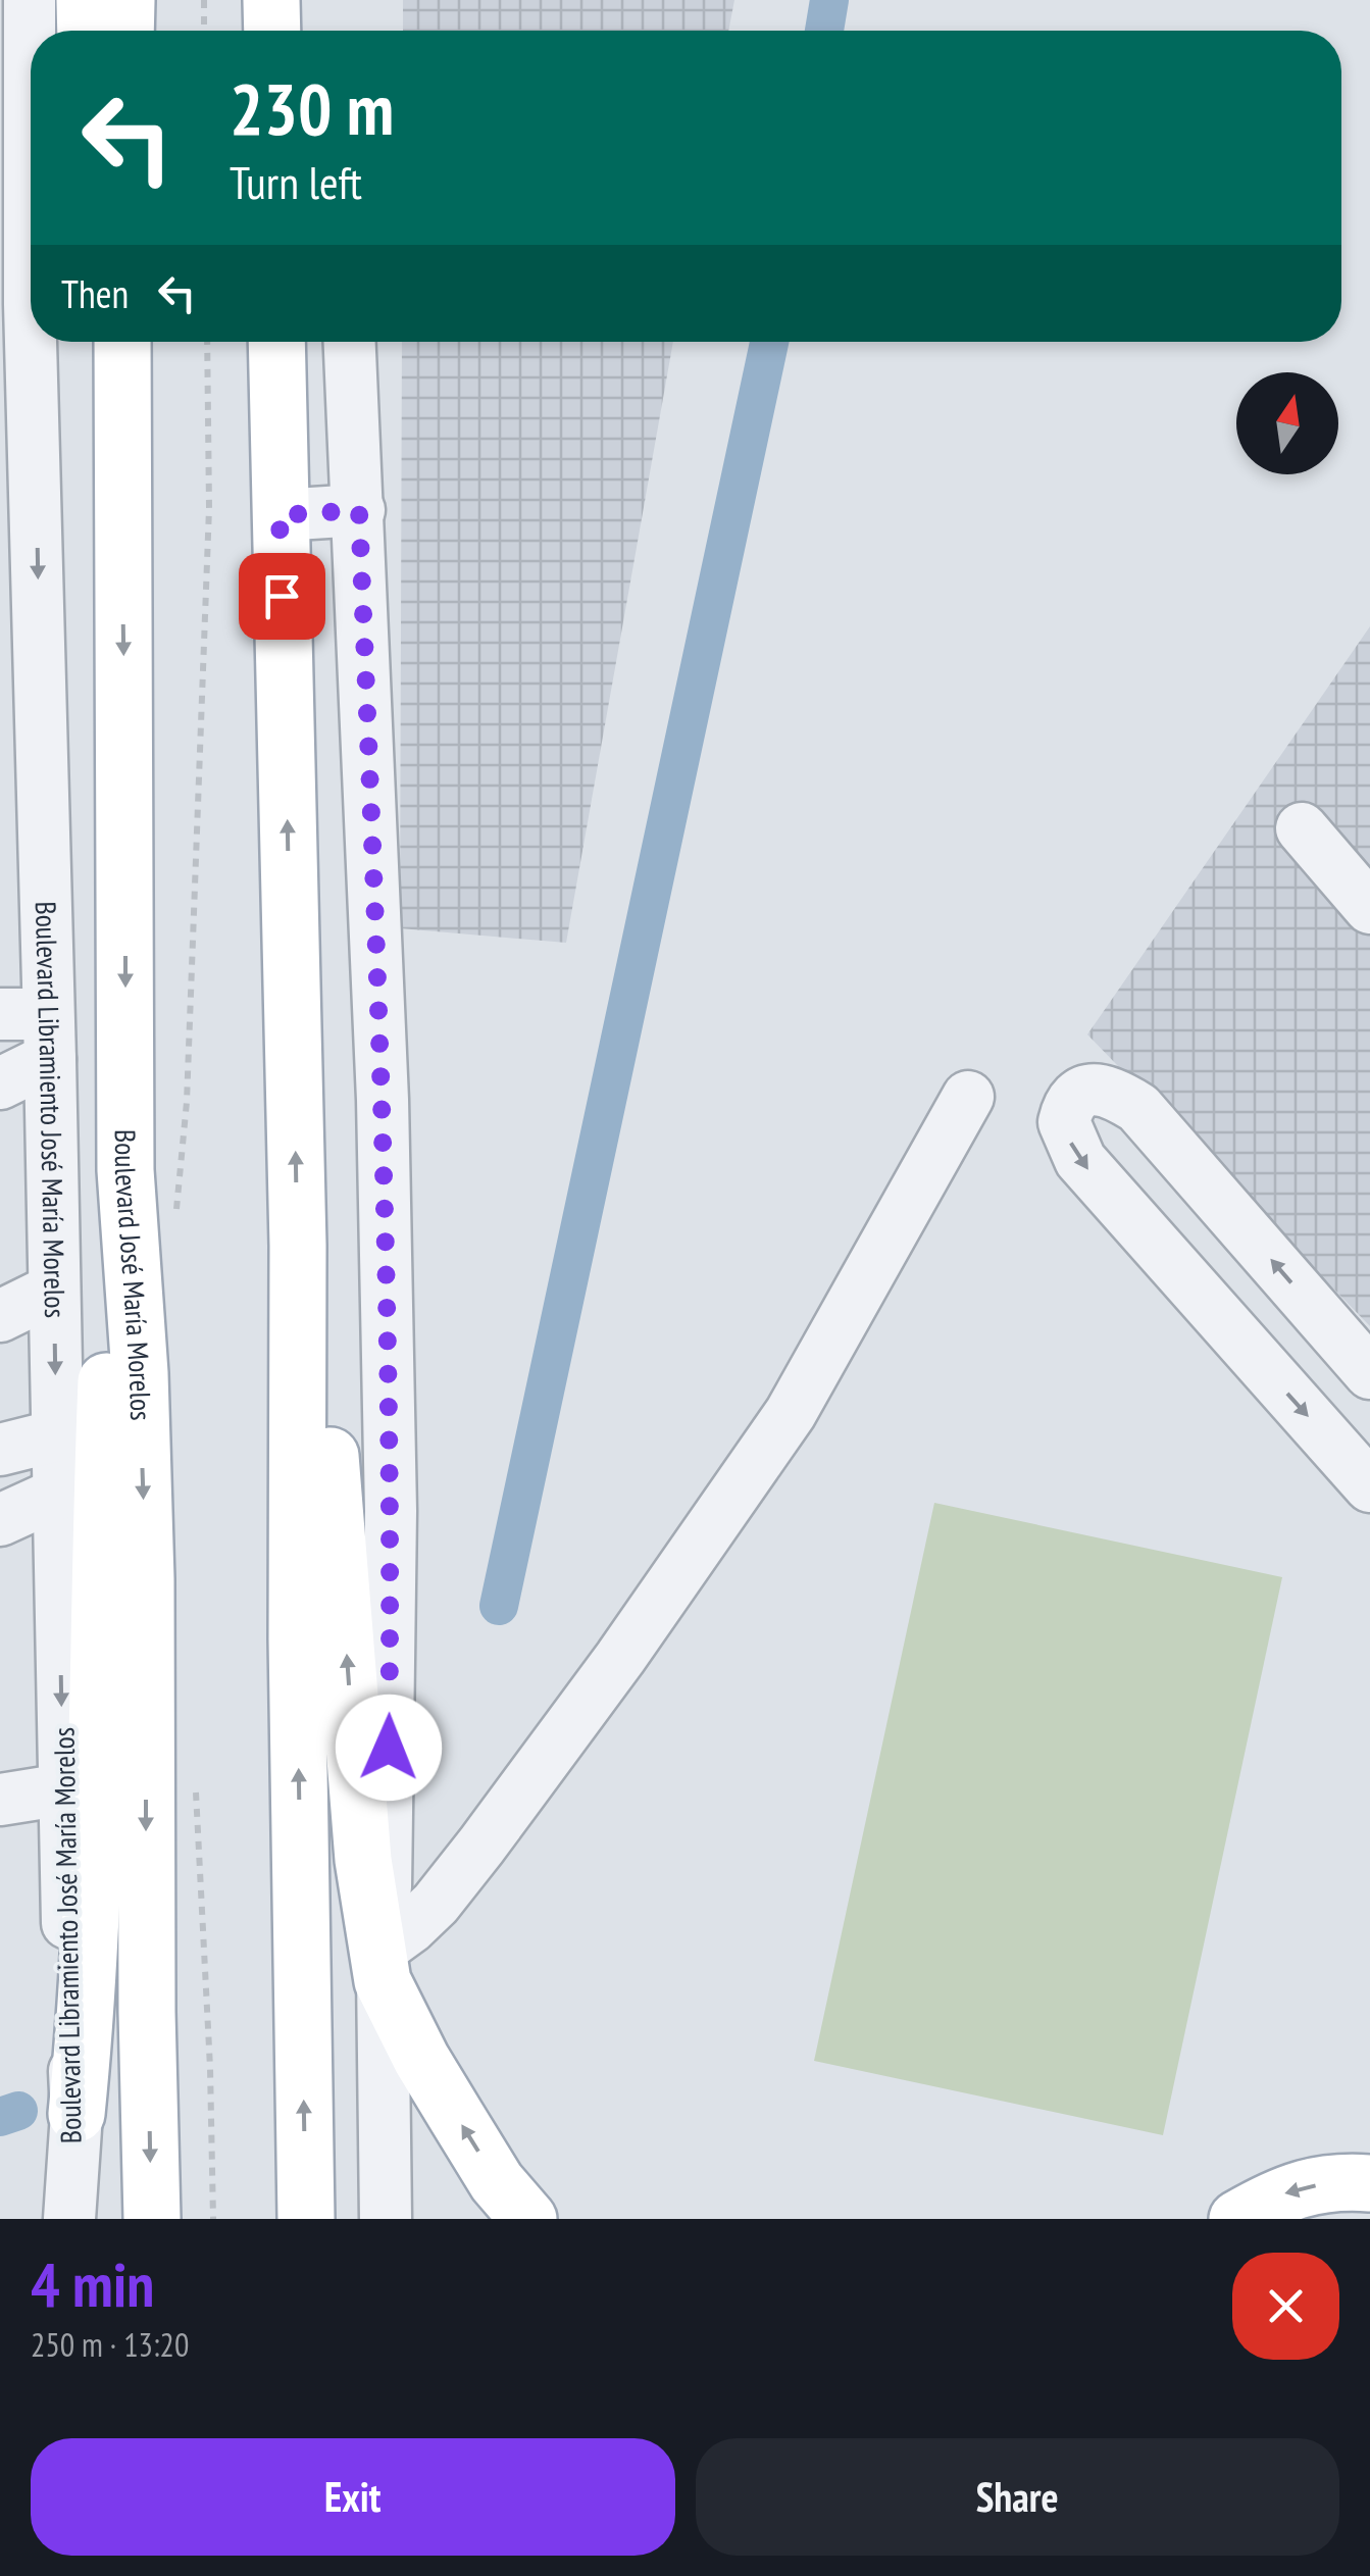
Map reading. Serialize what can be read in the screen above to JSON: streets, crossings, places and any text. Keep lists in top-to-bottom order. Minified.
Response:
{"streets":{"main road":["Boulevard José María Morelos"],"street":["Boulevard Libramiento José María Morelos"]},"north":"top","page":{"turn":["230 m","Turn left"],"then":"Then","heading":["4 min","250 m · 13:20"],"buttons":["Exit","Share"]}}
